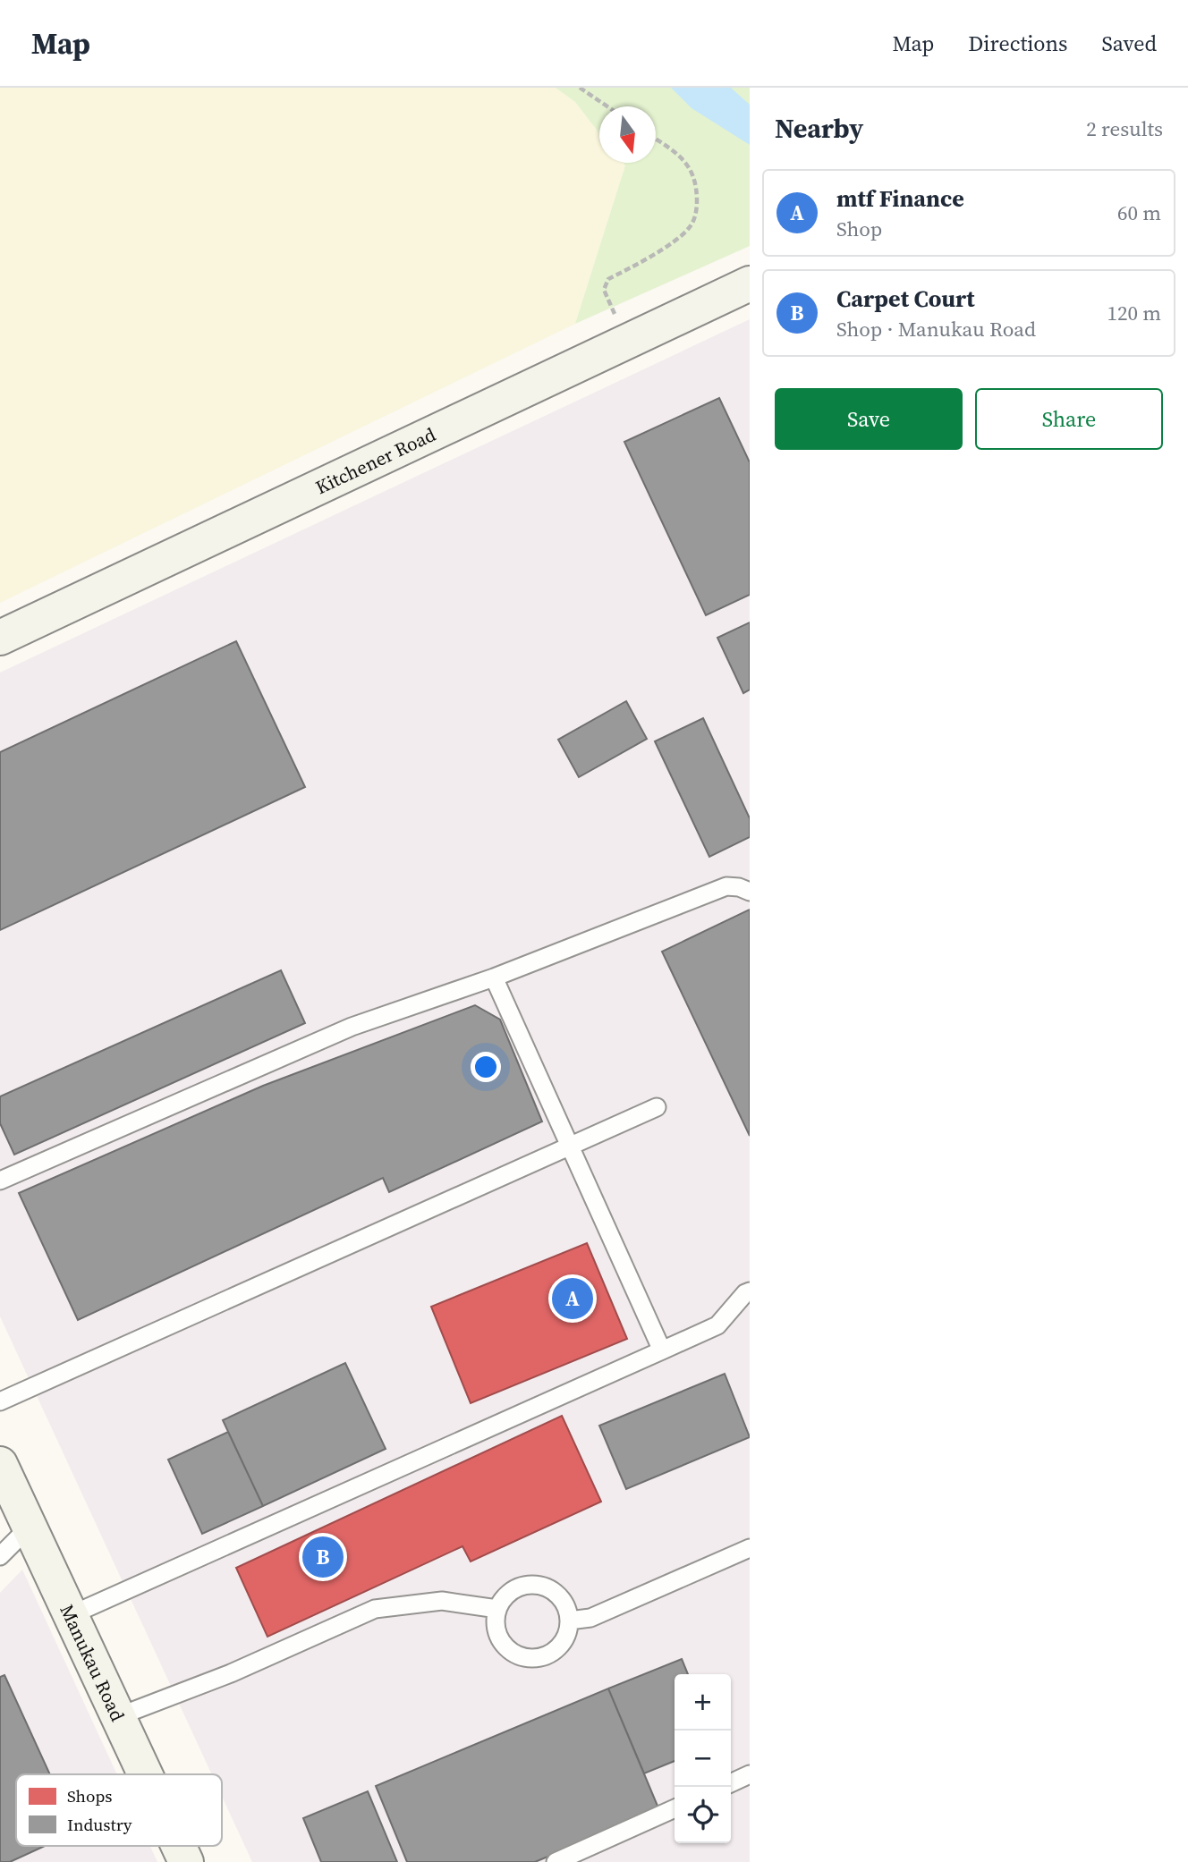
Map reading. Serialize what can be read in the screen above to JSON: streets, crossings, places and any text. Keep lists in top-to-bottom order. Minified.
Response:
{"streets":{"street":["Kitchener Road","Manukau Road"]},"legend":["Shops","Industry"],"north":"bottom","page":{"header":"Map","nav":["Map","Directions","Saved"],"heading":["Nearby","2 results"],"list":[{"mark":"A","name":"mtf Finance","note":"Shop","value":"60 m"},{"mark":"B","name":"Carpet Court","note":"Shop · Manukau Road","value":"120 m"}],"buttons":["Save","Share"],"pins":["A","B"],"map_buttons":["+","−"]}}
